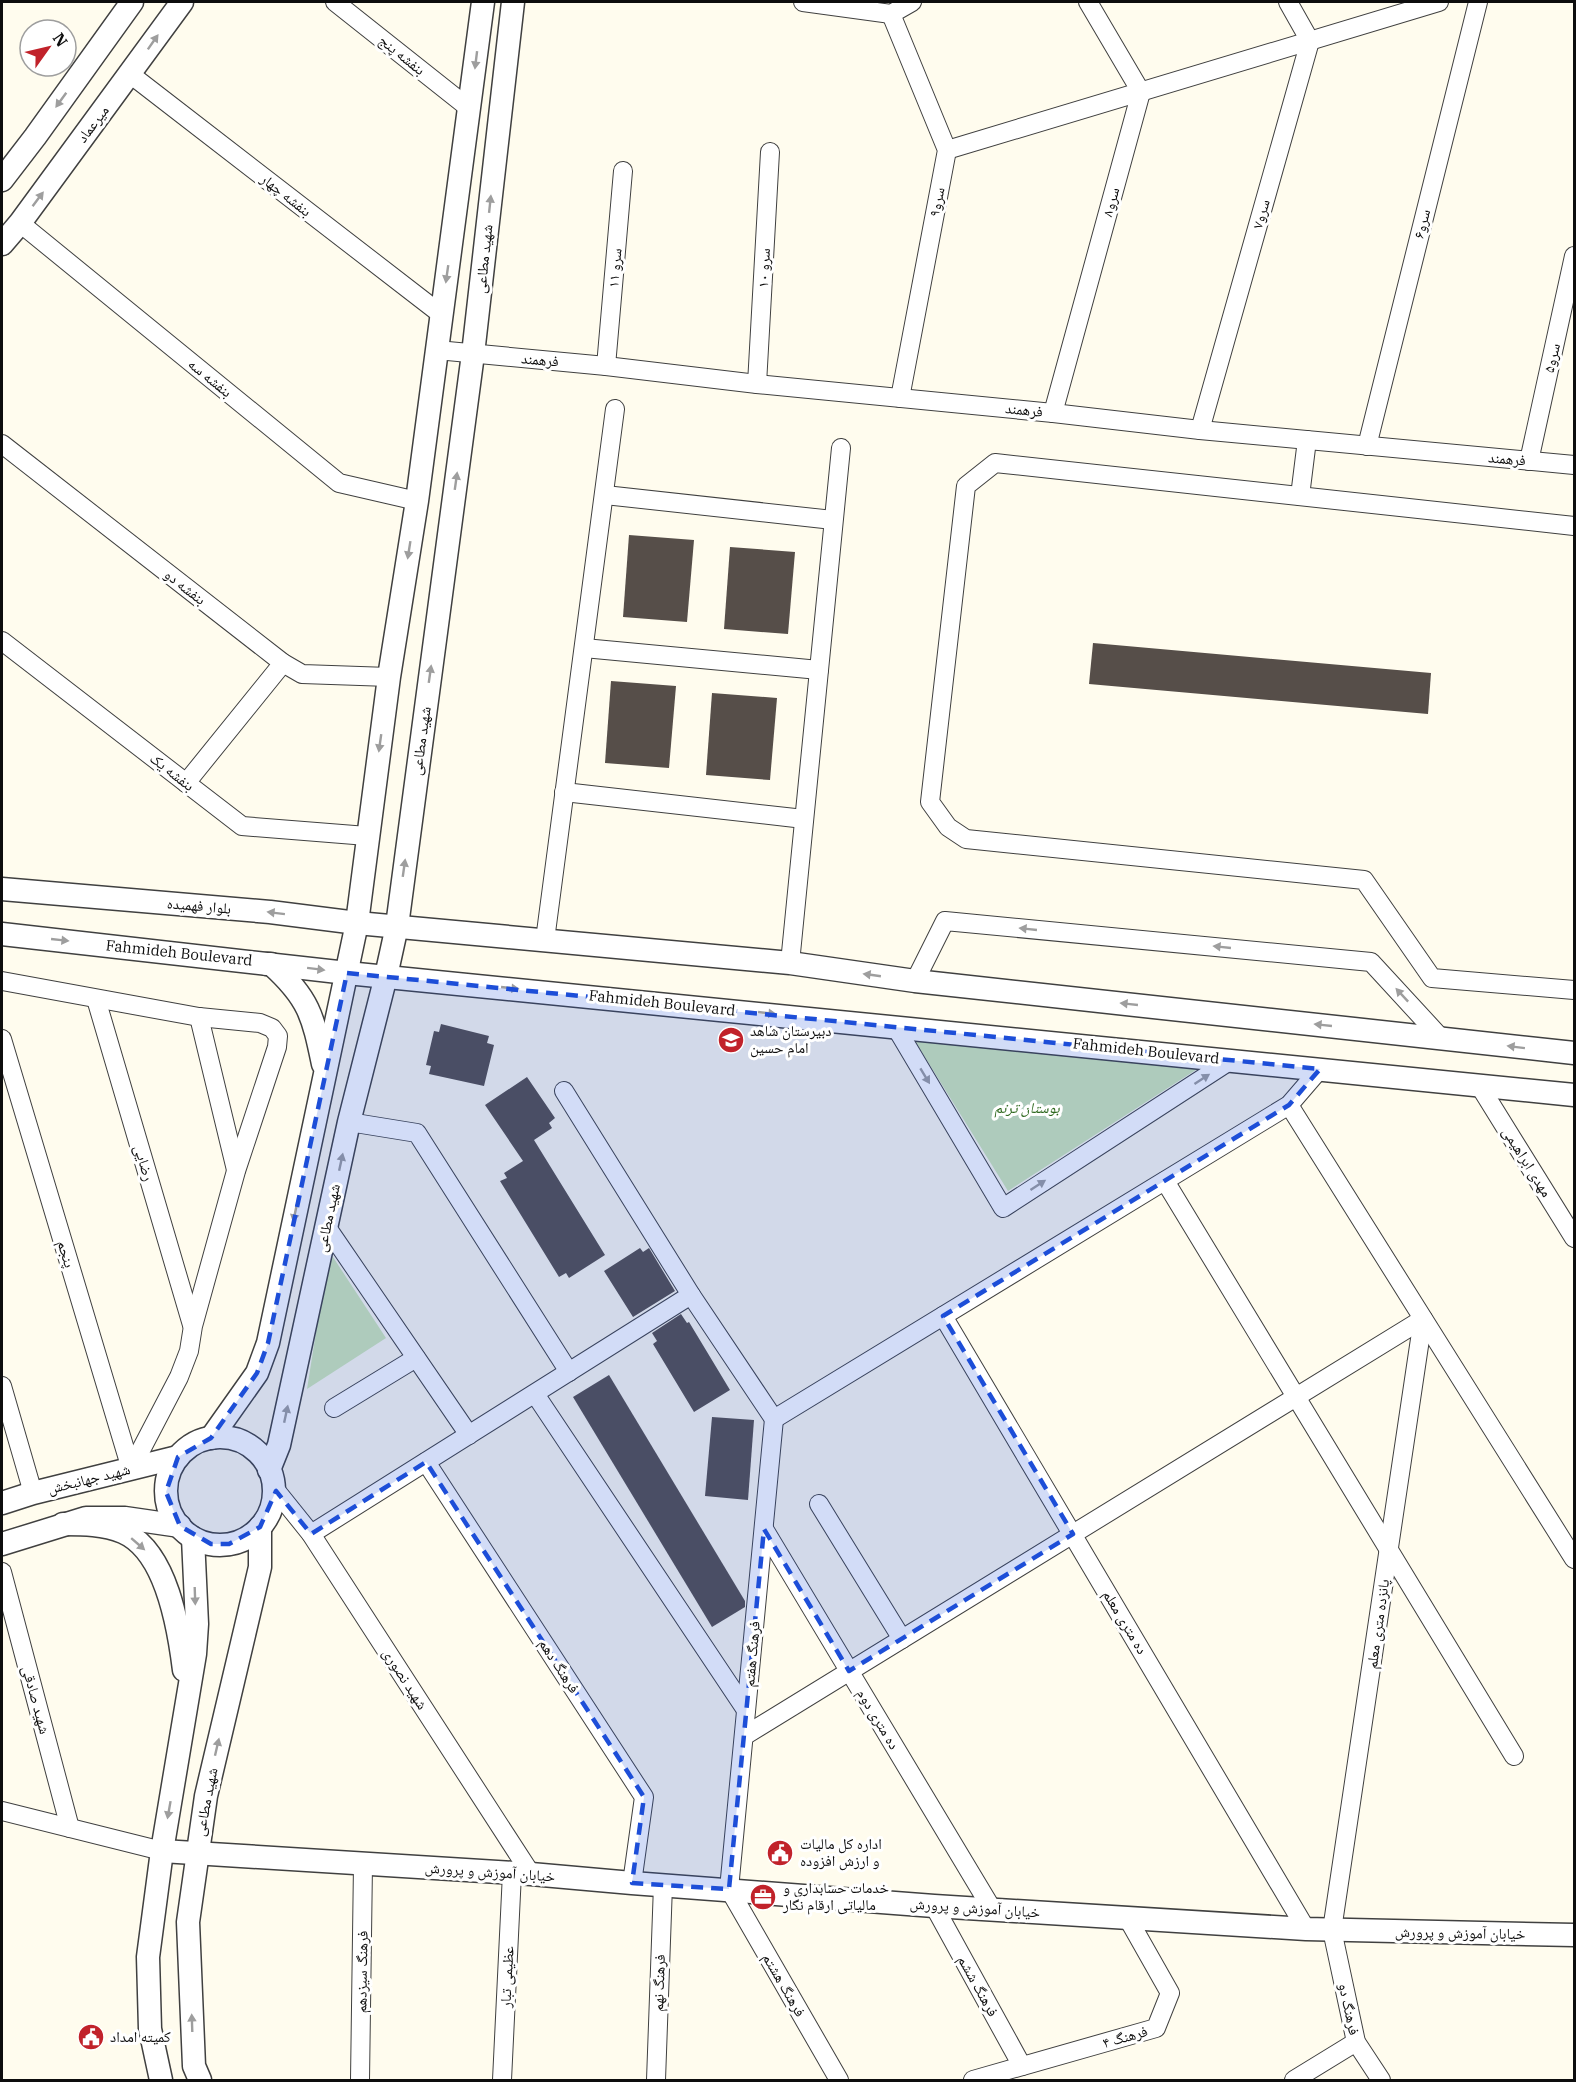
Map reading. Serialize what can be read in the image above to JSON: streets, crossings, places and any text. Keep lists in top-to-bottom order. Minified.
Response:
{"streets":{"street":["بنفشه پنج","میرعماد","بنفشه چهار","سرو۹","سرو۸","سرو۷","سرو۶","شهید مطاعی","۱۱ سرو","سرو ۱۰","سرو۵","فرهمند","بنفشه سه","بنفشه دو","بنفشه یک","بلوار فهمیده","Fahmideh Boulevard","مهدی ابراهیمی","رضایی","پنجم","شهید جهانبخش","ده متری معلم","پانزده متری معلم","فرهنگ هفتم","فرهنگ دهم","شهید نصوری","شهید صادقی","ده متری دوم","خیابان آموزش و پرورش","فرهنگ سیزدهم","عظیمی تبار","فرهنگ نهم","فرهنگ هشتم","فرهنگ ششم","فرهنگ دو","فرهنگ ۴"]},"crossings":[["میرعماد","بنفشه چهار"],["میرعماد","بنفشه سه"],["سرو۹","فرهمند"],["سرو۸","فرهمند"],["سرو۷","فرهمند"],["سرو۶","فرهمند"],["شهید مطاعی","فرهمند"],["شهید مطاعی","بلوار فهمیده"],["شهید مطاعی","Fahmideh Boulevard"],["شهید مطاعی","شهید جهانبخش"],["شهید مطاعی","شهید نصوری"],["شهید مطاعی","خیابان آموزش و پرورش"],["۱۱ سرو","فرهمند"],["سرو ۱۰","فرهمند"],["سرو۵","فرهمند"],["Fahmideh Boulevard","مهدی ابراهیمی"],["پنجم","شهید جهانبخش"],["شهید جهانبخش","شهید نصوری"],["ده متری معلم","خیابان آموزش و پرورش"],["پانزده متری معلم","خیابان آموزش و پرورش"],["پانزده متری معلم","فرهنگ دو"],["فرهنگ هفتم","ده متری دوم"],["فرهنگ هفتم","خیابان آموزش و پرورش"],["فرهنگ هفتم","فرهنگ هشتم"],["فرهنگ دهم","خیابان آموزش و پرورش"],["شهید نصوری","خیابان آموزش و پرورش"],["شهید نصوری","عظیمی تبار"],["ده متری دوم","خیابان آموزش و پرورش"],["خیابان آموزش و پرورش","فرهنگ سیزدهم"],["خیابان آموزش و پرورش","عظیمی تبار"],["خیابان آموزش و پرورش","فرهنگ نهم"],["خیابان آموزش و پرورش","فرهنگ هشتم"],["خیابان آموزش و پرورش","فرهنگ ششم"],["خیابان آموزش و پرورش","فرهنگ دو"],["خیابان آموزش و پرورش","فرهنگ ۴"],["فرهنگ ششم","فرهنگ ۴"]],"parks":["بوستان ترنم"],"places":{"school or university":["دبیرستان شاهد امام حسین"],"public building":["اداره کل مالیات و ارزش افزوده","کمیته امداد"],"office":["خدمات حسابداری و مالیاتی ارقام نگار"]},"north":"top right"}
